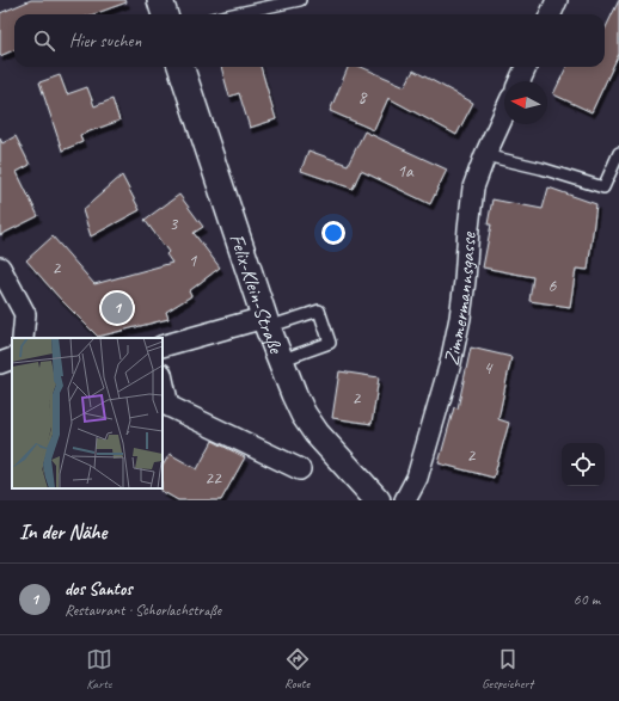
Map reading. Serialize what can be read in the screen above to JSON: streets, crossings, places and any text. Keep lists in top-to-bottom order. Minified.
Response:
{"streets":{"street":["Felix-Klein-Straße","Zimmermannsgasse"]},"house_numbers":["8","1a","3","1","2","6","4","2","2","22"],"north":"left","page":{"search":"Hier suchen","pins":"1","heading":"In der Nähe","list":[{"mark":"1","name":"dos Santos","note":"Restaurant · Schorlachstraße","value":"60 m"}],"nav":["Karte","Route","Gespeichert"]}}
